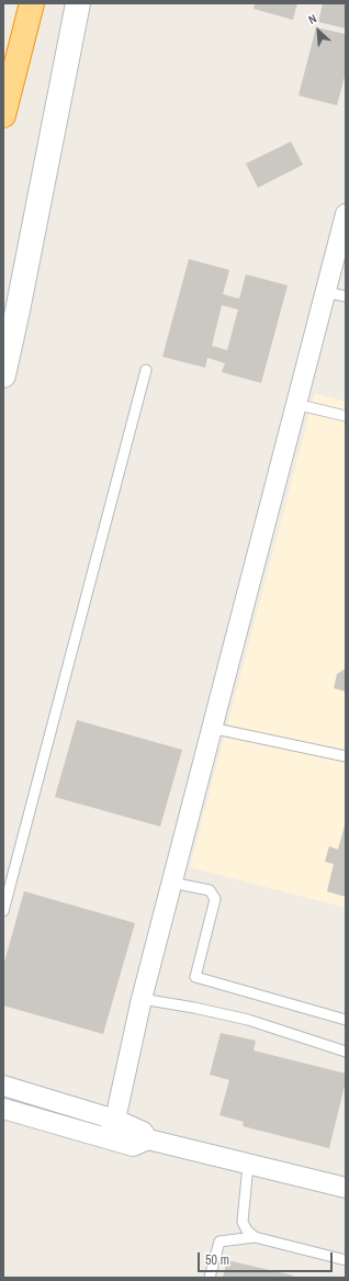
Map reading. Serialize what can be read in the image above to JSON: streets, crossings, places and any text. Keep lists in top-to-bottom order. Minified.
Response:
{"scale_bar":"50 m","north":"top left"}
